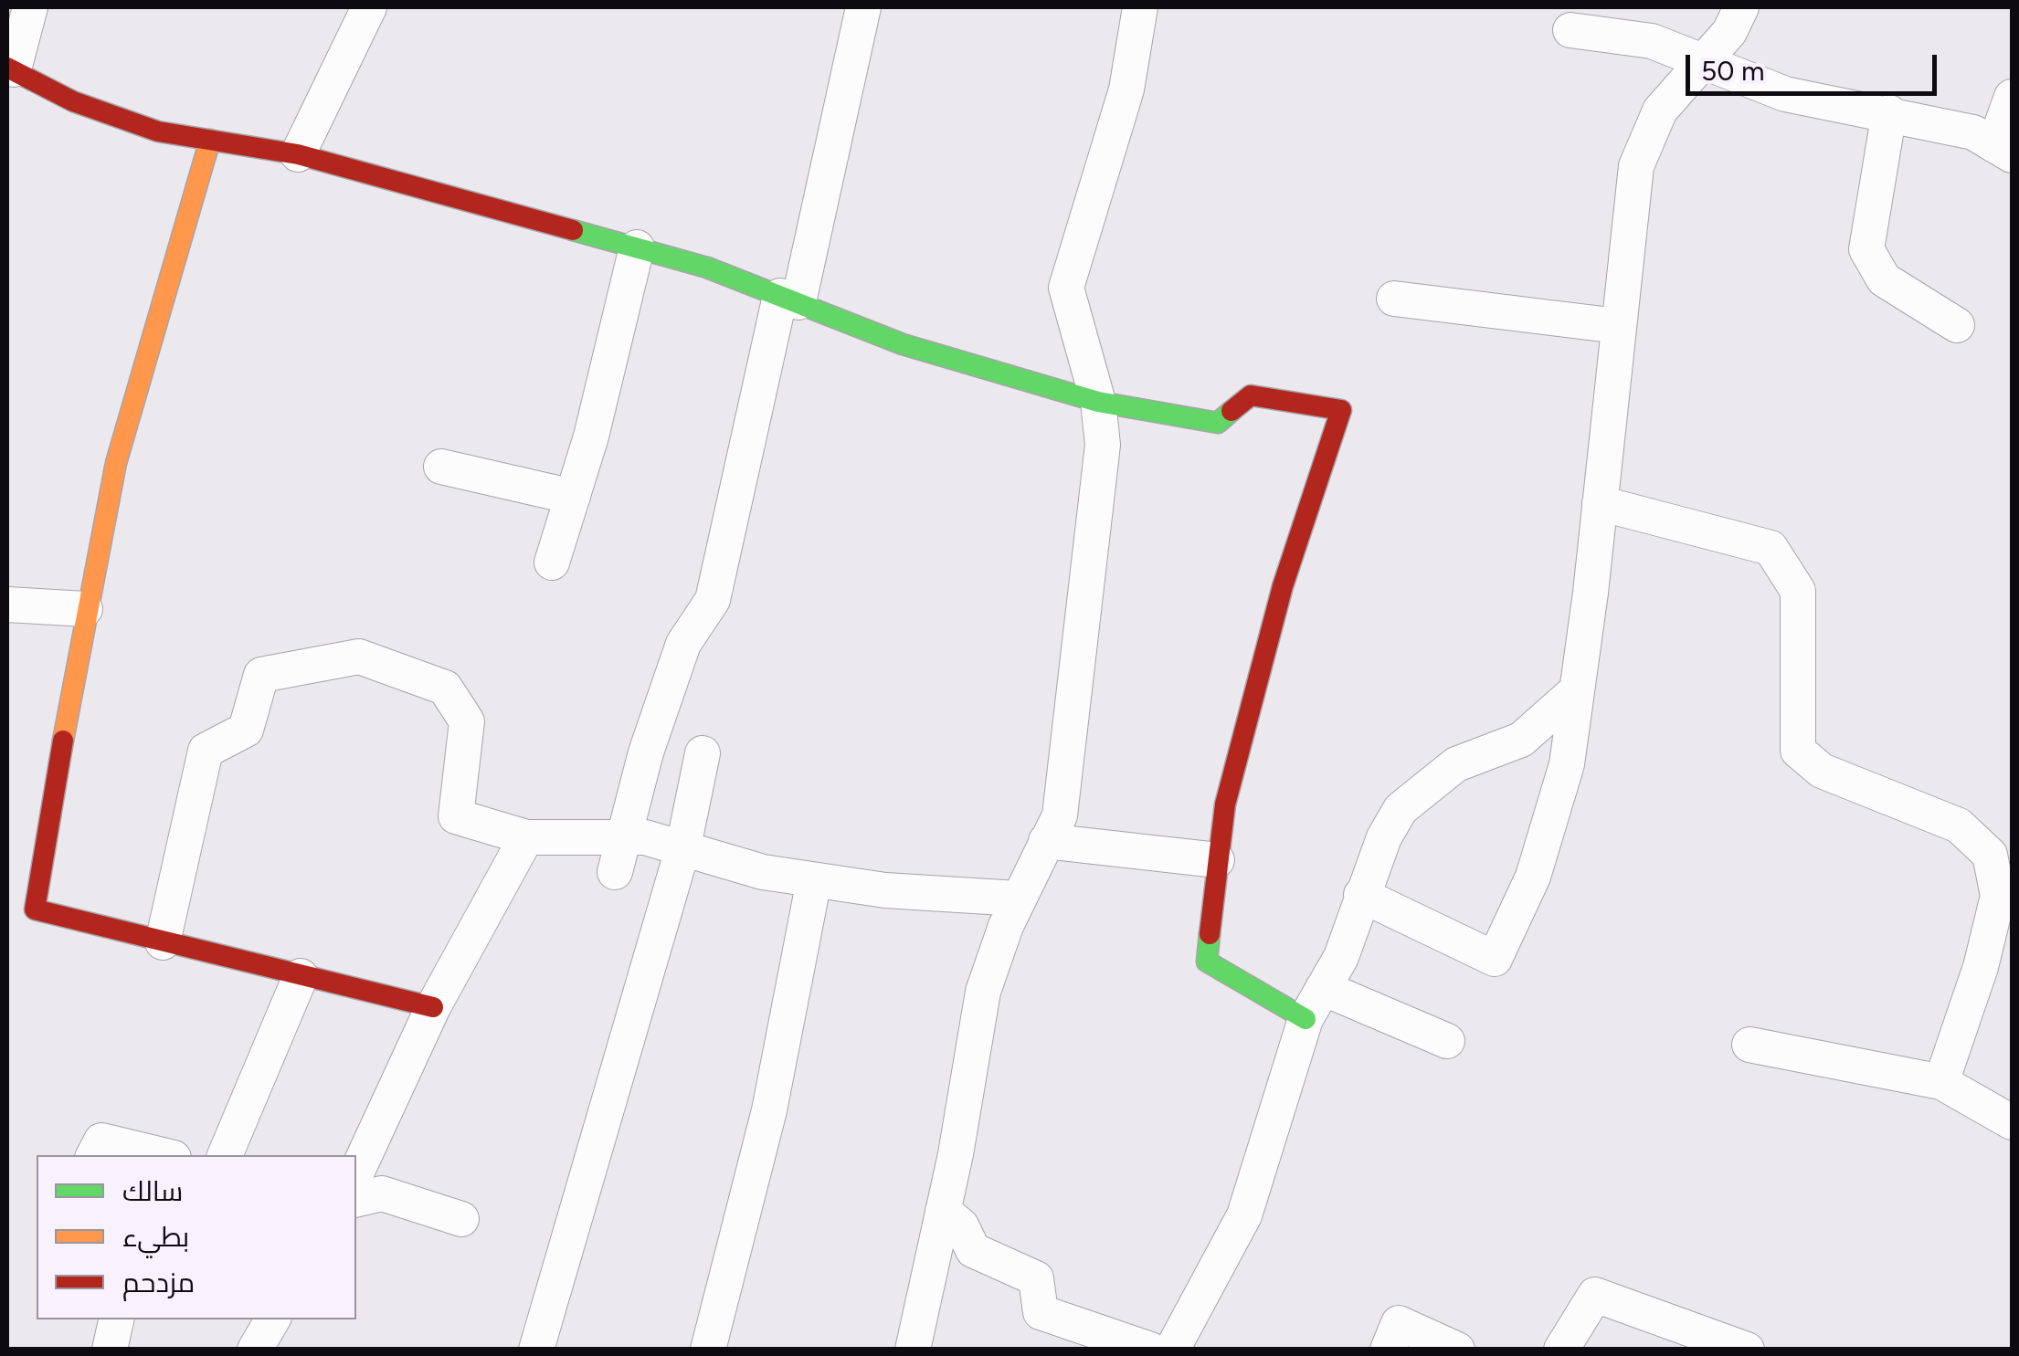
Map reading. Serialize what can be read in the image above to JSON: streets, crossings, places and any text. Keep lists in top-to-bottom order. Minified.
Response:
{"legend":["سالك","بطيء","مزدحم"],"scale_bar":"50 m"}
